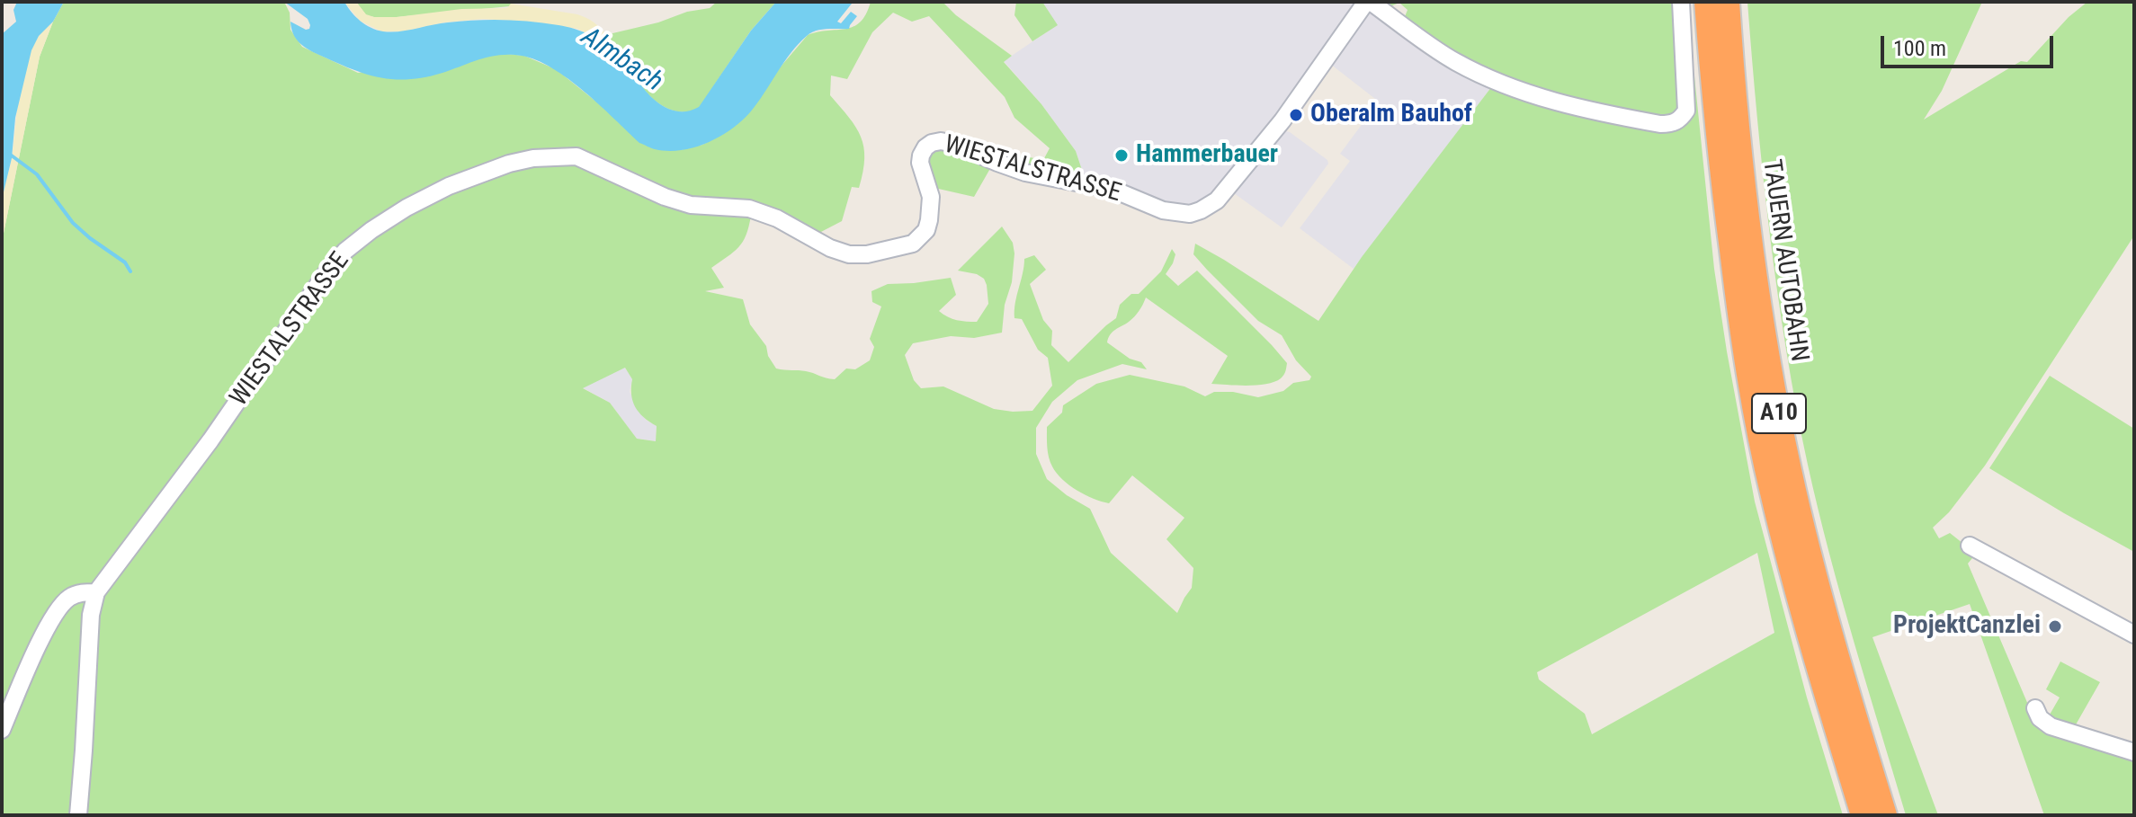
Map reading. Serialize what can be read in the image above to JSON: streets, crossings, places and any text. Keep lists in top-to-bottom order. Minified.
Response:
{"streets":{"highway":["TAUERN AUTOBAHN","A10"],"street":["WIESTALSTRASSE"]},"water":["Almbach"],"places":["Oberalm Bauhof","Hammerbauer","ProjektCanzlei"],"scale_bar":"100 m"}
